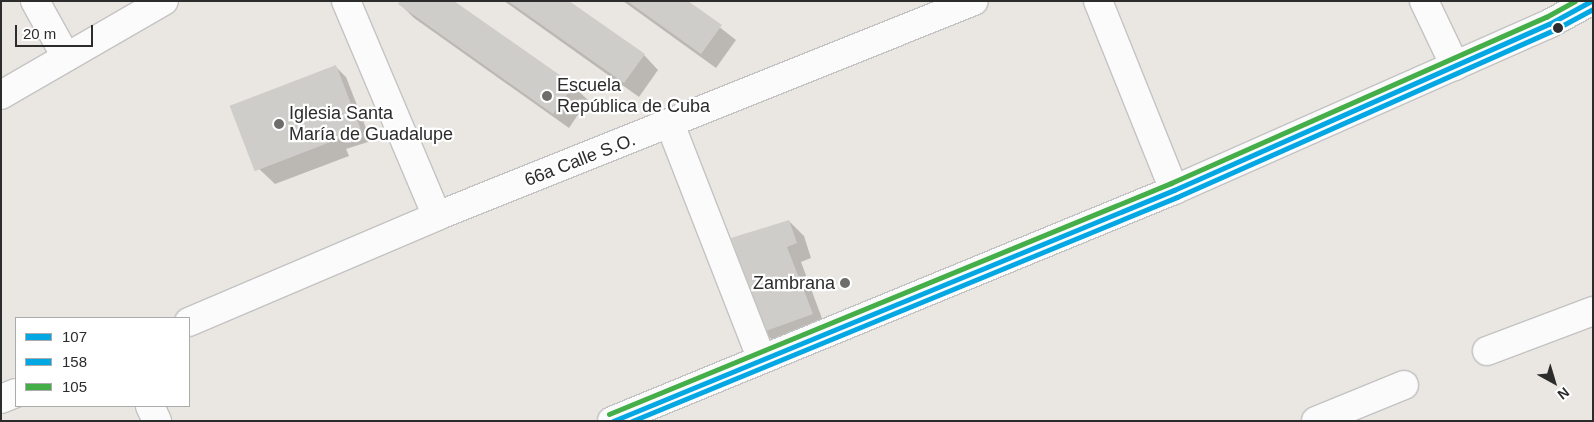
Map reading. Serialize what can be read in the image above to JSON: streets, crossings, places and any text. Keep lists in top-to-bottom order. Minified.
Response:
{"streets":{"street":["66a Calle S.O."]},"places":["Escuela República de Cuba","Iglesia Santa María de Guadalupe","Zambrana"],"lines":["transit line 107","transit line 105","transit line 158"],"legend":["107","158","105"],"scale_bar":"20 m","north":"bottom right"}
